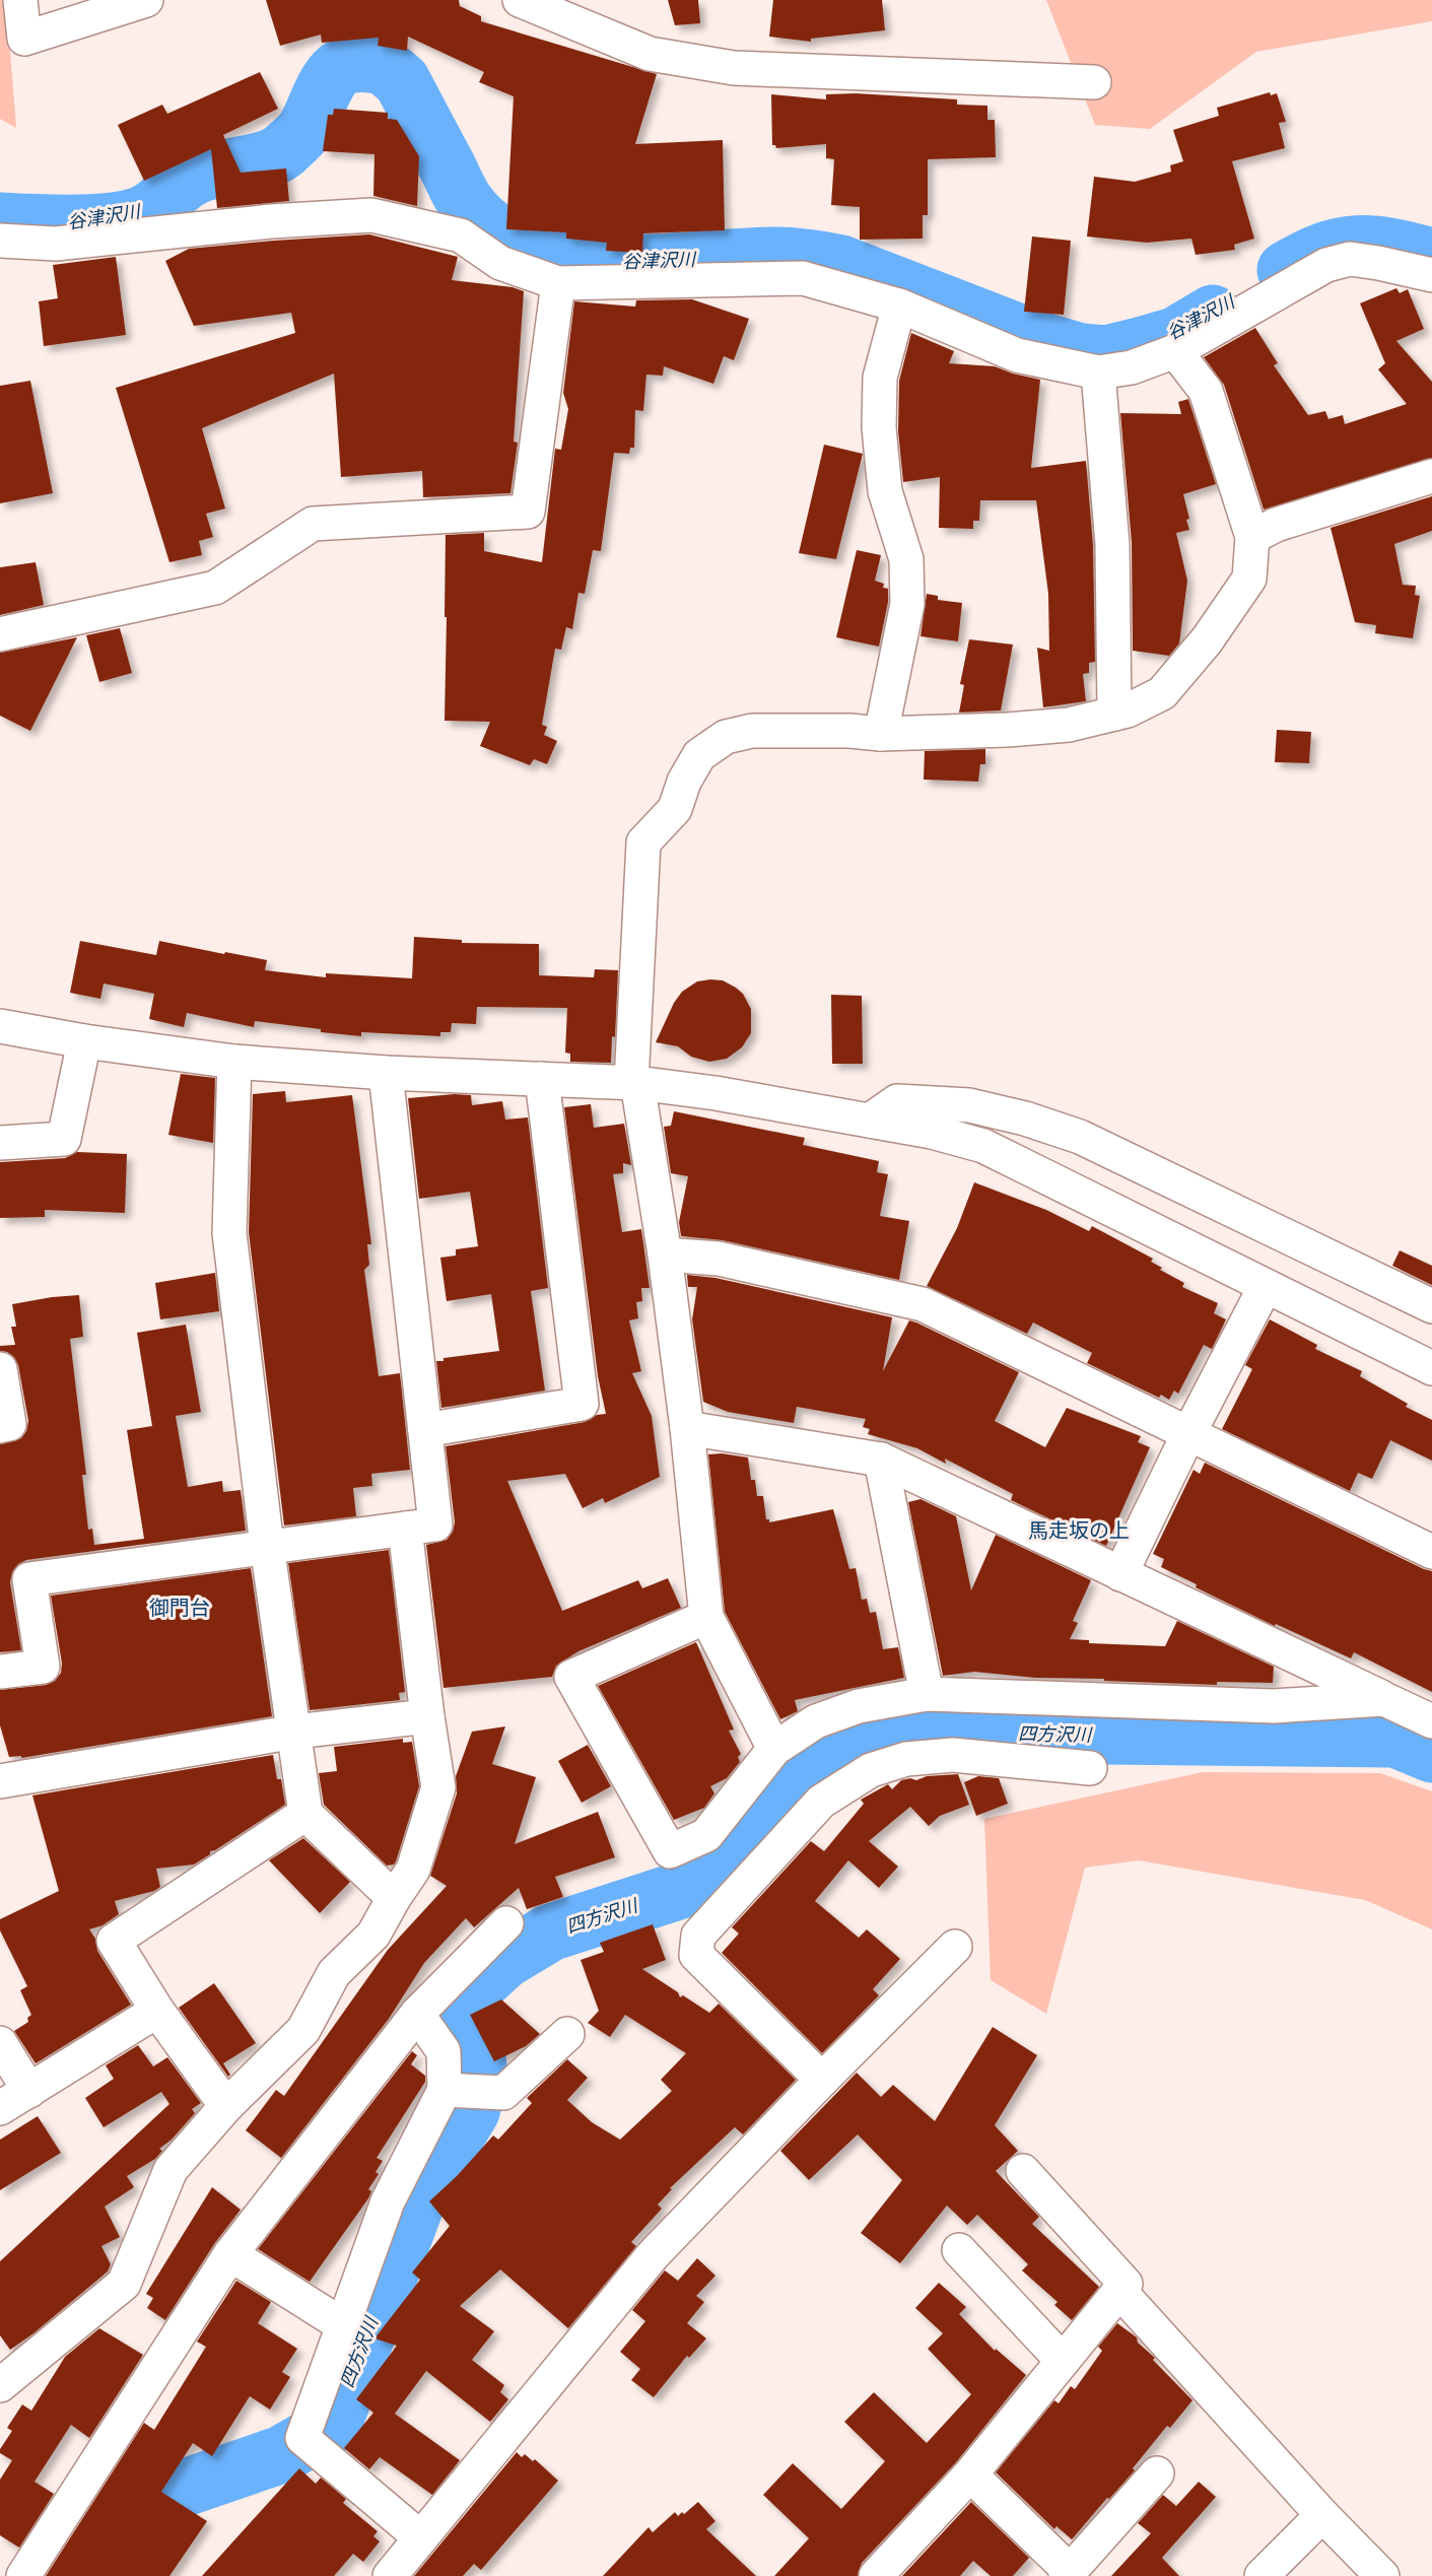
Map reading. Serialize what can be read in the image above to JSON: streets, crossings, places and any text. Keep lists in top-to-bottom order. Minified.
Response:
{"districts":["馬走坂の上","御門台"],"water":["谷津沢川","四方沢川"]}
